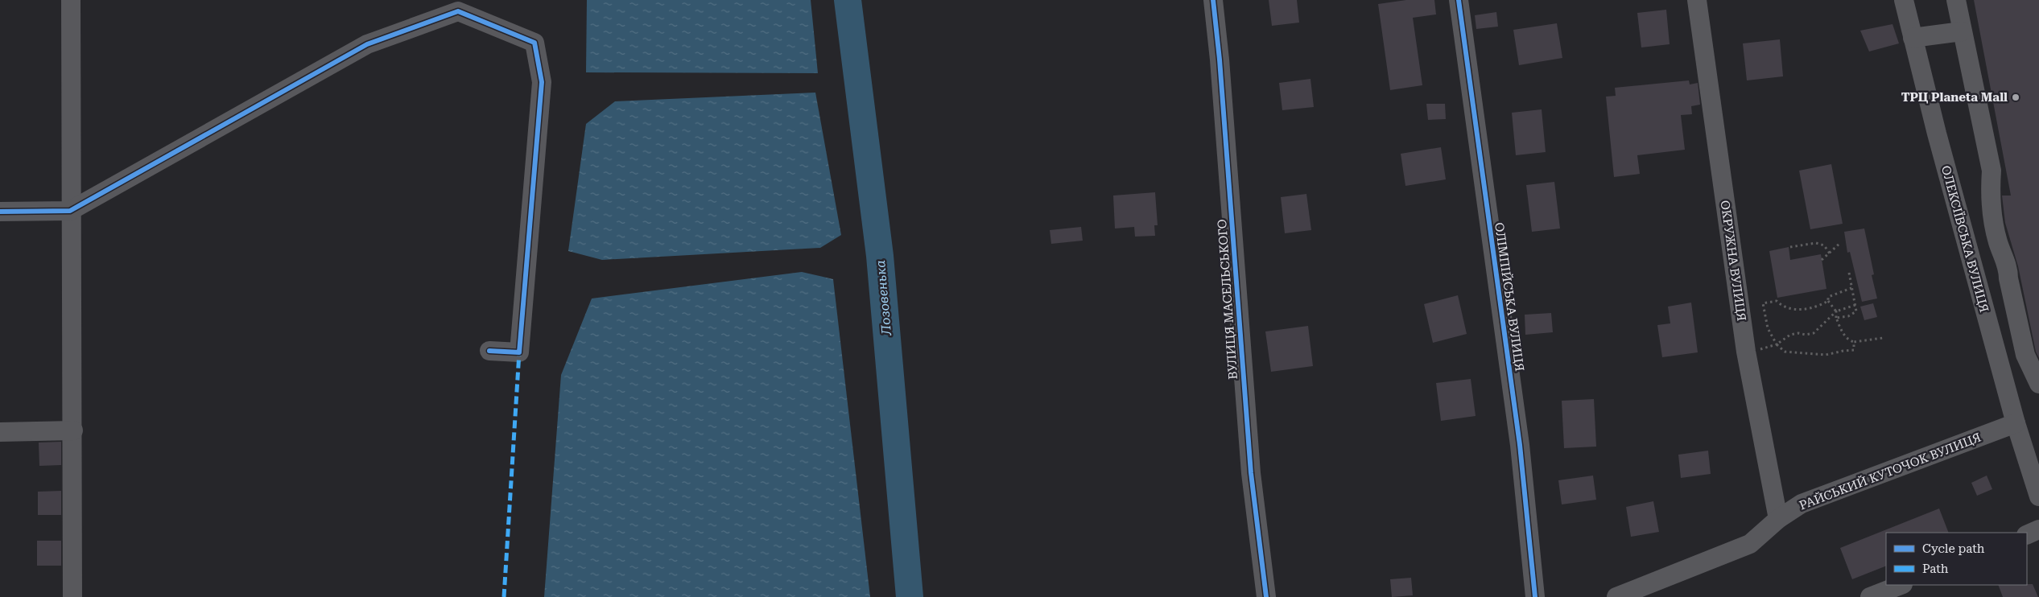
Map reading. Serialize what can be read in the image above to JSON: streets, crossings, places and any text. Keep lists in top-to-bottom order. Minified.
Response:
{"streets":{"street":["ОЛЕКСІЇВСЬКА ВУЛИЦЯ","ОКРУЖНА ВУЛИЦЯ","ОЛІМПІЙСЬКА ВУЛИЦЯ","ВУЛИЦЯ МАСЕЛЬСЬКОГО","РАЙСЬКИЙ КУТОЧОК ВУЛИЦЯ"]},"crossings":[["ОЛЕКСІЇВСЬКА ВУЛИЦЯ","РАЙСЬКИЙ КУТОЧОК ВУЛИЦЯ"],["ОКРУЖНА ВУЛИЦЯ","РАЙСЬКИЙ КУТОЧОК ВУЛИЦЯ"]],"water":["Лозовенька"],"places":["ТРЦ Planeta Mall"],"legend":["Cycle path","Path"]}
